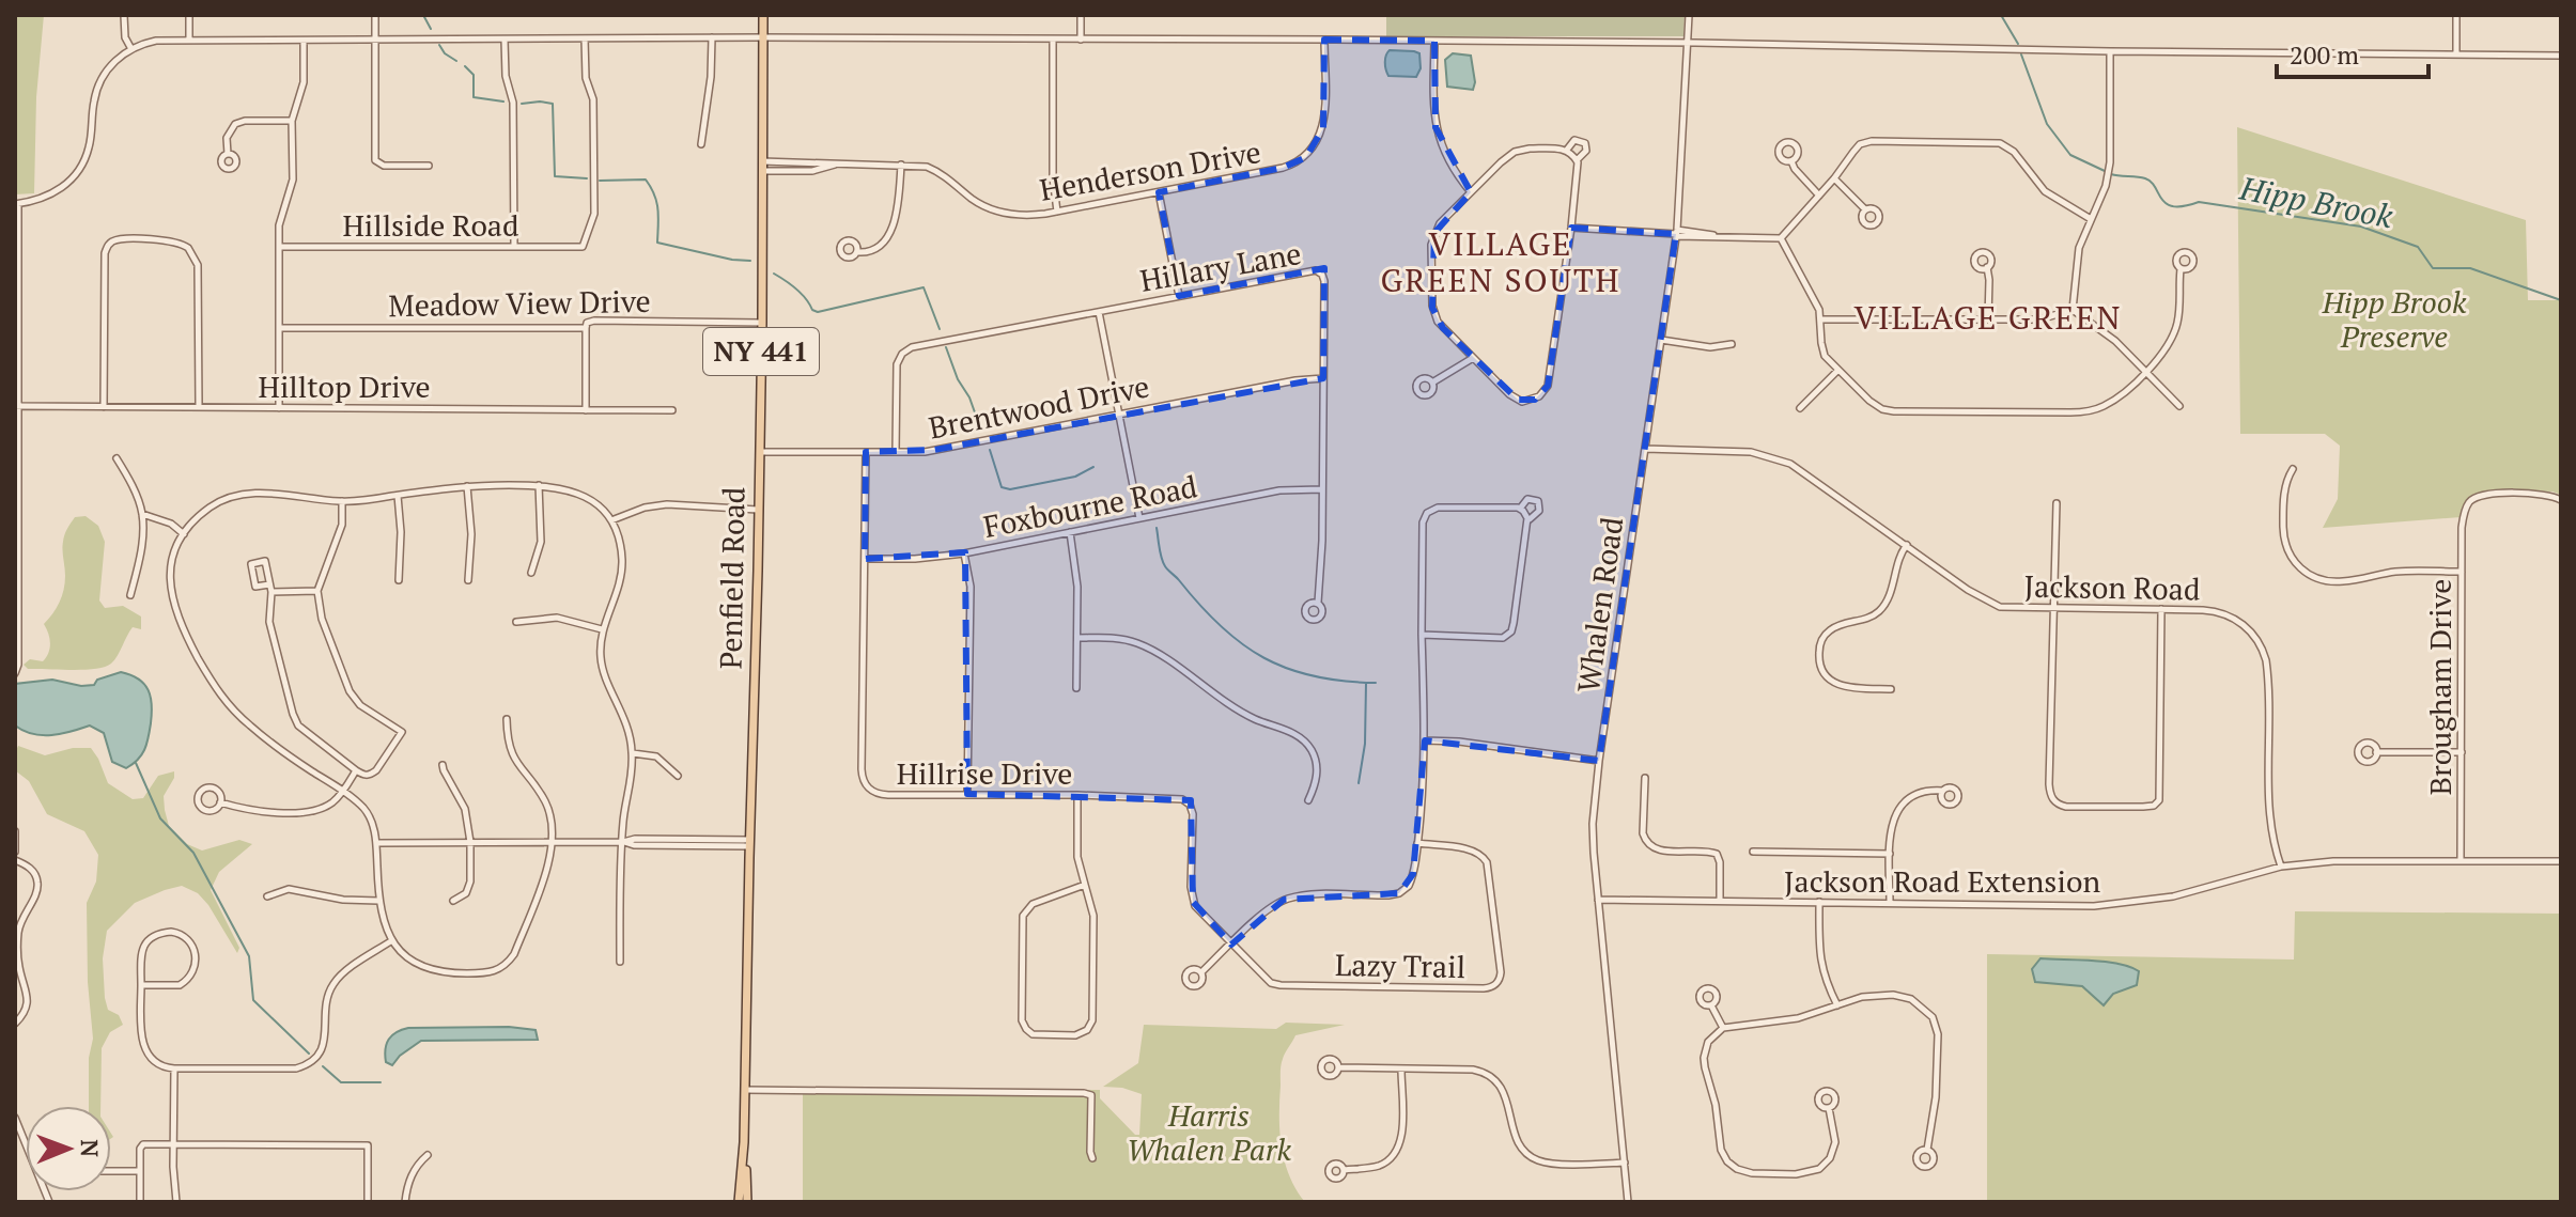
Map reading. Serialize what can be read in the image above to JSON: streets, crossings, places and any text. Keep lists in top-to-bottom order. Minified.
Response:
{"streets":{"main road":["NY 441","Penfield Road"],"street":["Henderson Drive","Hillside Road","Hillary Lane","Meadow View Drive","Hilltop Drive","Brentwood Drive","Foxbourne Road","Jackson Road","Whalen Road","Brougham Drive","Hillrise Drive","Jackson Road Extension","Lazy Trail"]},"crossings":[["Henderson Drive","Penfield Road"],["Hillary Lane","Brentwood Drive"],["Hillary Lane","Foxbourne Road"],["Meadow View Drive","Penfield Road"],["Brentwood Drive","Penfield Road"],["Brentwood Drive","Hillrise Drive"],["Foxbourne Road","Hillrise Drive"],["Jackson Road","Whalen Road"],["Jackson Road","Jackson Road Extension"],["Whalen Road","Jackson Road Extension"],["Hillrise Drive","Lazy Trail"]],"districts":["VILLAGE GREEN SOUTH","VILLAGE GREEN"],"water":["Hipp Brook"],"parks":["Hipp Brook Preserve","Harris Whalen Park"],"scale_bar":"200 m","north":"right"}
